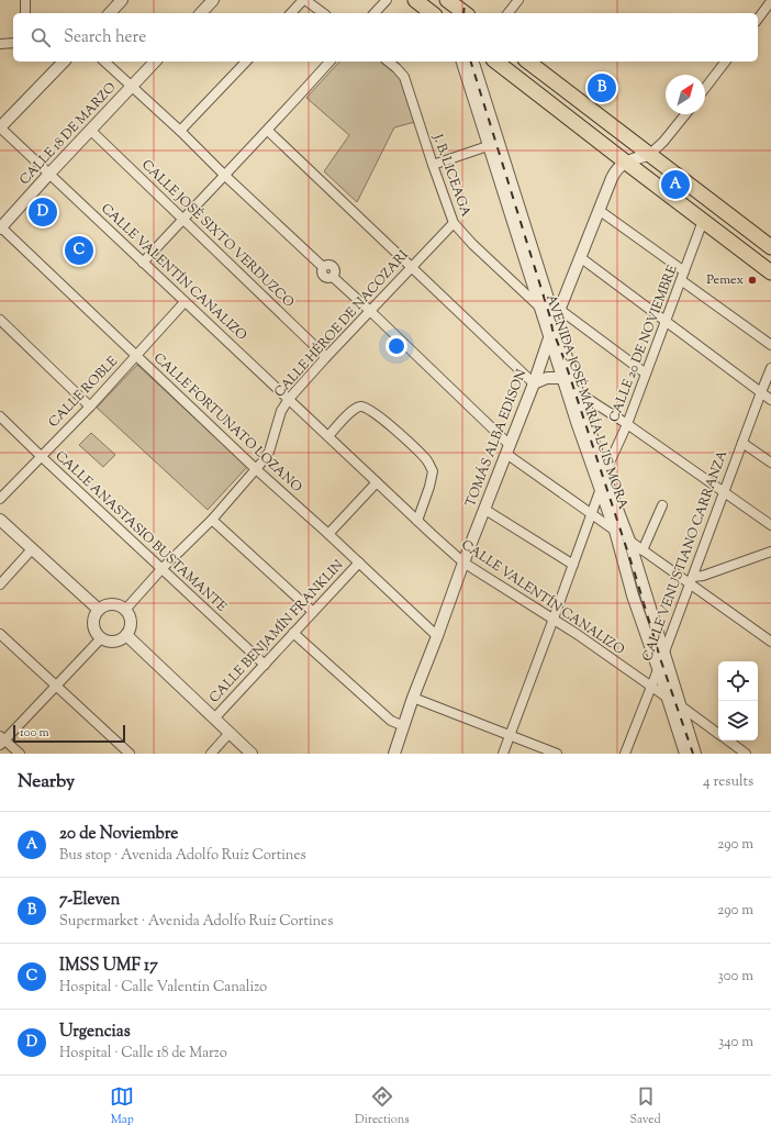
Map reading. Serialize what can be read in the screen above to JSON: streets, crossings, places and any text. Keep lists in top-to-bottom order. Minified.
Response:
{"streets":{"street":["CALLE 18 DE MARZO","J. B. LICEAGA","CALLE JOSÉ SIXTO VERDUZCO","CALLE VALENTÍN CANALIZO","CALLE HÉROE DE NACOZARI","CALLE 20 DE NOVIEMBRE","CALLE ROBLE","AVENIDA JOSÉ MARÍA LUIS MORA","CALLE FORTUNATO LOZANO","TOMÁS ALBA EDISON","CALLE ANASTASIO BUSTAMANTE","CALLE VENUSTIANO CARRANZA","CALLE BENJAMÍN FRANKLIN"]},"crossings":[["CALLE 18 DE MARZO","CALLE JOSÉ SIXTO VERDUZCO"],["CALLE 18 DE MARZO","CALLE VALENTÍN CANALIZO"],["CALLE 18 DE MARZO","CALLE FORTUNATO LOZANO"],["J. B. LICEAGA","CALLE HÉROE DE NACOZARI"],["J. B. LICEAGA","AVENIDA JOSÉ MARÍA LUIS MORA"],["J. B. LICEAGA","TOMÁS ALBA EDISON"],["CALLE JOSÉ SIXTO VERDUZCO","CALLE HÉROE DE NACOZARI"],["CALLE VALENTÍN CANALIZO","CALLE HÉROE DE NACOZARI"],["CALLE VALENTÍN CANALIZO","CALLE ROBLE"],["CALLE VALENTÍN CANALIZO","AVENIDA JOSÉ MARÍA LUIS MORA"],["CALLE VALENTÍN CANALIZO","TOMÁS ALBA EDISON"],["CALLE VALENTÍN CANALIZO","CALLE VENUSTIANO CARRANZA"],["CALLE HÉROE DE NACOZARI","CALLE FORTUNATO LOZANO"],["CALLE HÉROE DE NACOZARI","CALLE ANASTASIO BUSTAMANTE"],["CALLE 20 DE NOVIEMBRE","AVENIDA JOSÉ MARÍA LUIS MORA"],["CALLE ROBLE","CALLE FORTUNATO LOZANO"],["CALLE ROBLE","CALLE ANASTASIO BUSTAMANTE"],["AVENIDA JOSÉ MARÍA LUIS MORA","TOMÁS ALBA EDISON"],["AVENIDA JOSÉ MARÍA LUIS MORA","CALLE VENUSTIANO CARRANZA"],["CALLE FORTUNATO LOZANO","TOMÁS ALBA EDISON"],["CALLE FORTUNATO LOZANO","CALLE BENJAMÍN FRANKLIN"],["CALLE ANASTASIO BUSTAMANTE","CALLE BENJAMÍN FRANKLIN"]],"places":["Pemex"],"scale_bar":"100 m","north":"top right","page":{"search":"Search here","pins":["B","A","D","C"],"scale":"100 m","heading":["Nearby","4 results"],"list":[{"mark":"A","name":"20 de Noviembre","note":"Bus stop · Avenida Adolfo Ruíz Cortines","value":"290 m"},{"mark":"B","name":"7-Eleven","note":"Supermarket · Avenida Adolfo Ruíz Cortines","value":"290 m"},{"mark":"C","name":"IMSS UMF 17","note":"Hospital · Calle Valentín Canalizo","value":"300 m"},{"mark":"D","name":"Urgencias","note":"Hospital · Calle 18 de Marzo","value":"340 m"}],"nav":["Map","Directions","Saved"]}}
